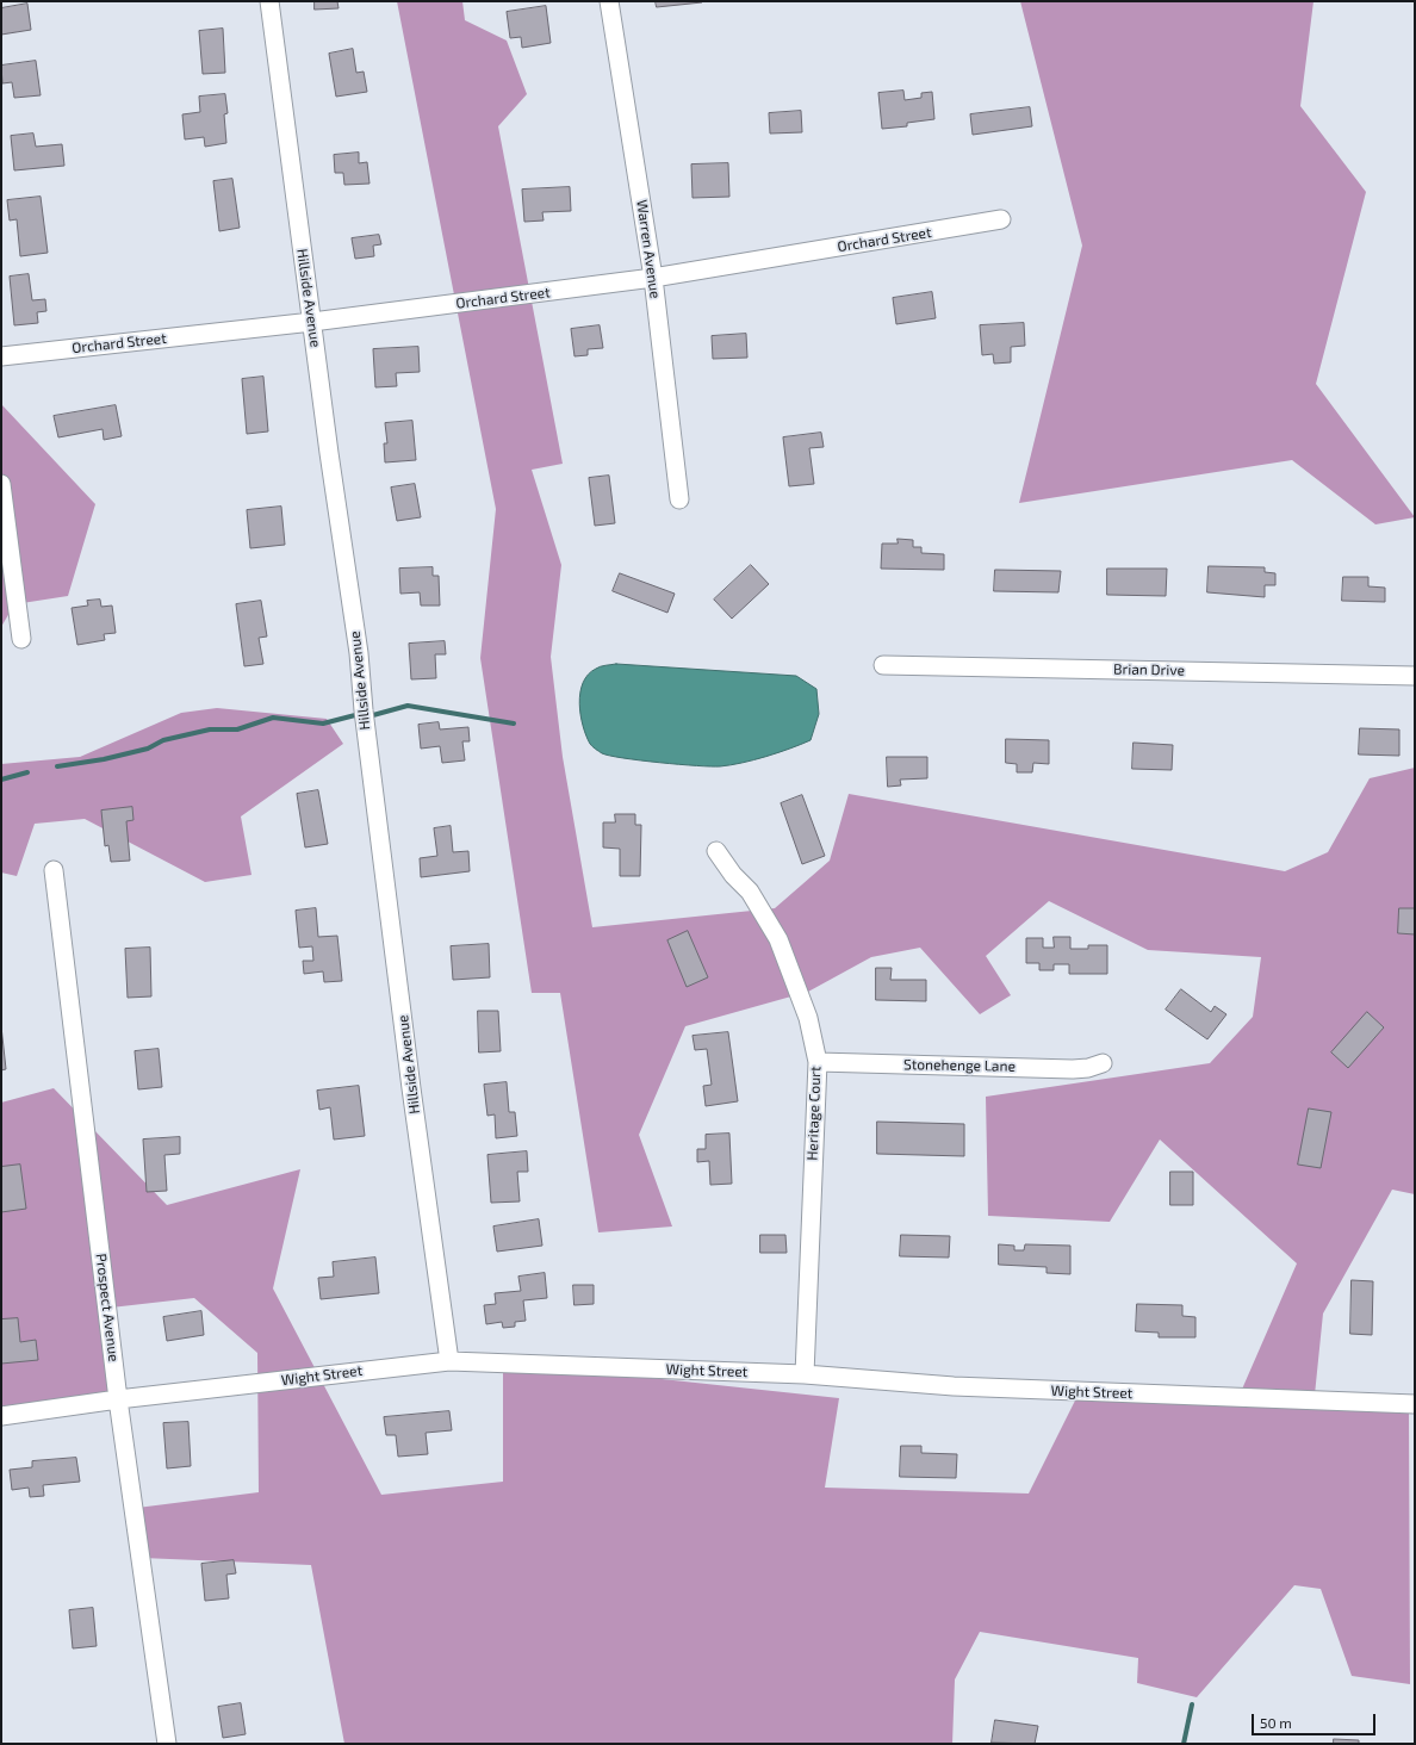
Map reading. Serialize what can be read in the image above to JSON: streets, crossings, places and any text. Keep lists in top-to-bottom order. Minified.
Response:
{"streets":{"street":["Orchard Street","Warren Avenue","Hillside Avenue","Brian Drive","Stonehenge Lane","Heritage Court","Prospect Avenue","Wight Street"]},"crossings":[["Orchard Street","Warren Avenue"],["Orchard Street","Hillside Avenue"],["Hillside Avenue","Wight Street"],["Stonehenge Lane","Heritage Court"],["Heritage Court","Wight Street"],["Prospect Avenue","Wight Street"]],"scale_bar":"50 m"}
